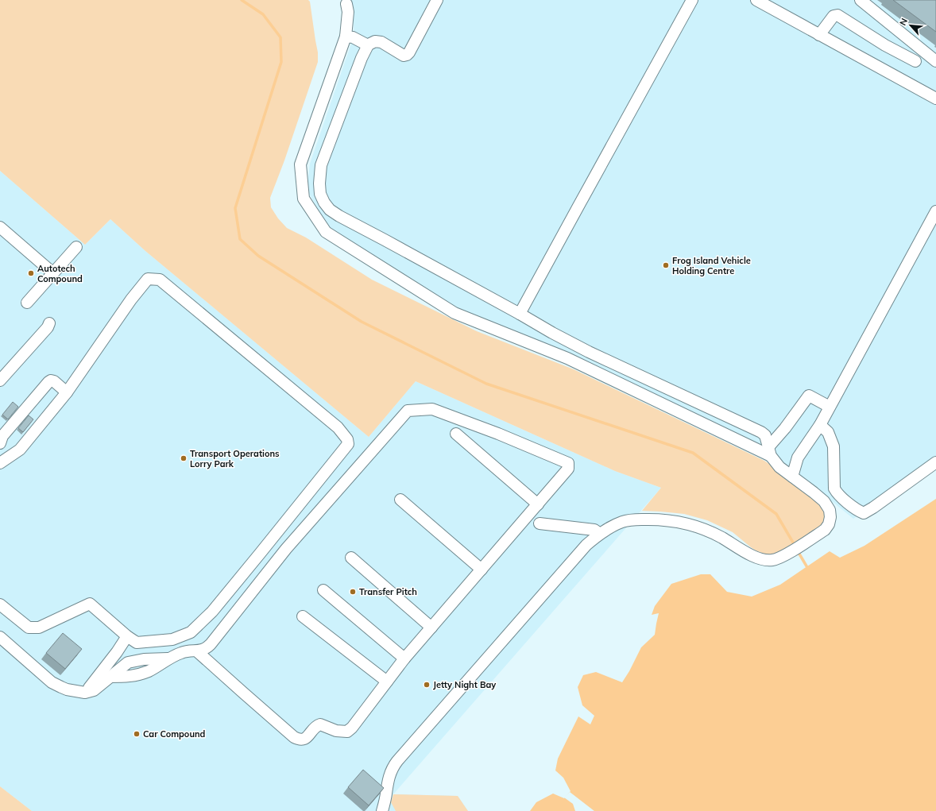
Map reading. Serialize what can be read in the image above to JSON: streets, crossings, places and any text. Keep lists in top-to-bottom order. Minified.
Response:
{"places":["Frog Island Vehicle Holding Centre","Autotech Compound","Transport Operations Lorry Park","Transfer Pitch","Jetty Night Bay","Car Compound"],"north":"top left"}
